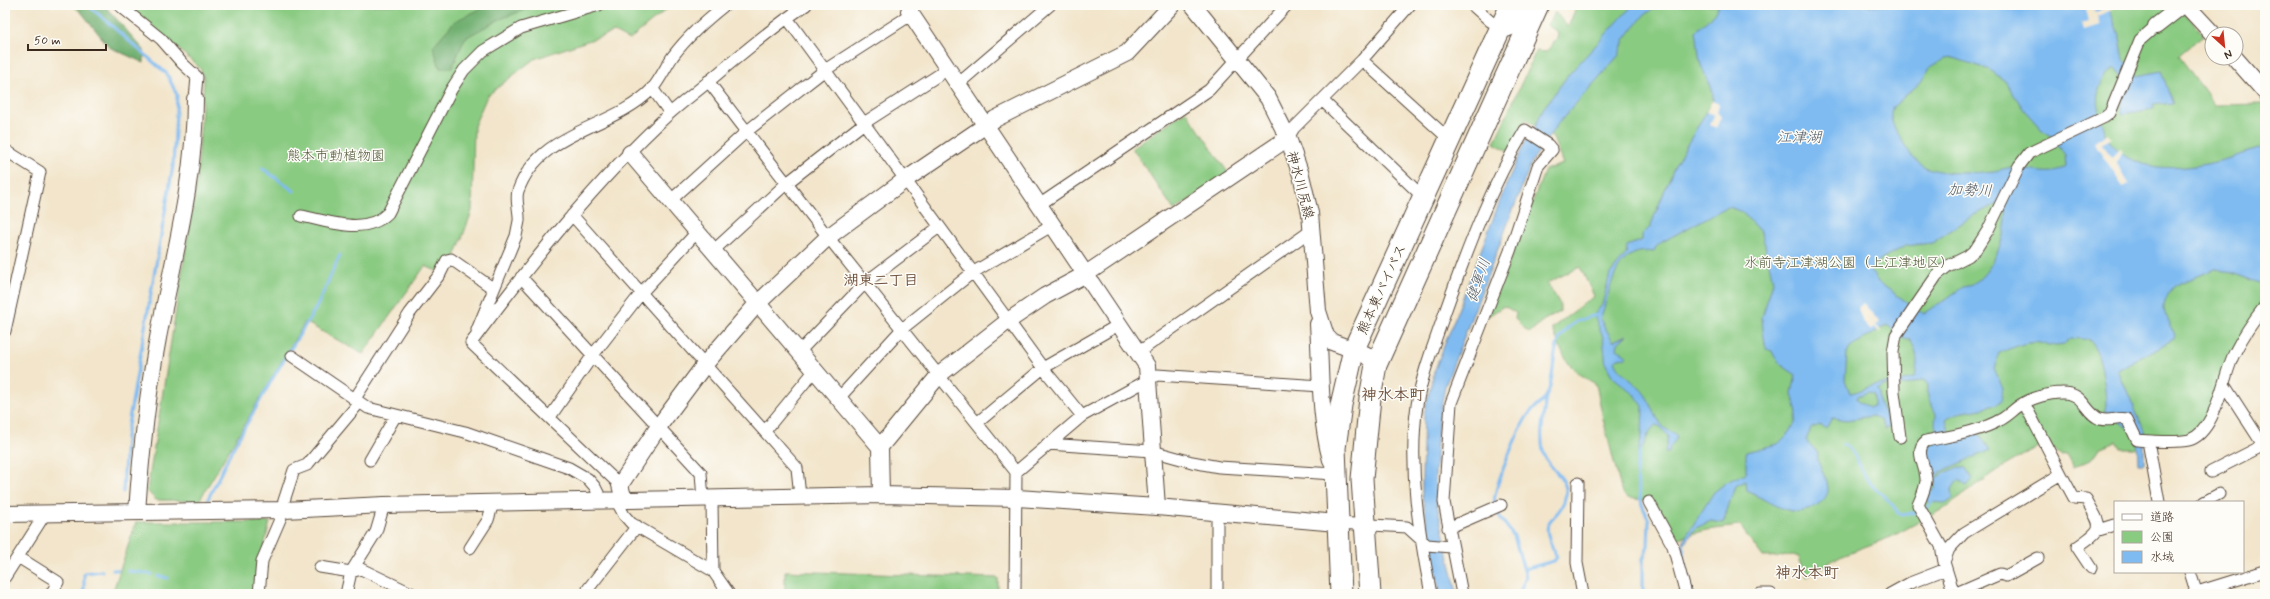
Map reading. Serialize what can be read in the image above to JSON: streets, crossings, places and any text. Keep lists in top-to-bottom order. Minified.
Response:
{"streets":{"highway":["熊本東バイパス"],"street":["神水川尻線"]},"crossings":[["神水川尻線","熊本東バイパス"]],"districts":["湖東二丁目","神水本町","神水本町"],"water":["江津湖","加勢川","健軍川"],"parks":["熊本市動植物園","水前寺江津湖公園（上江津地区）"],"legend":["道路","公園","水域"],"scale_bar":"50 m","north":"bottom right"}
